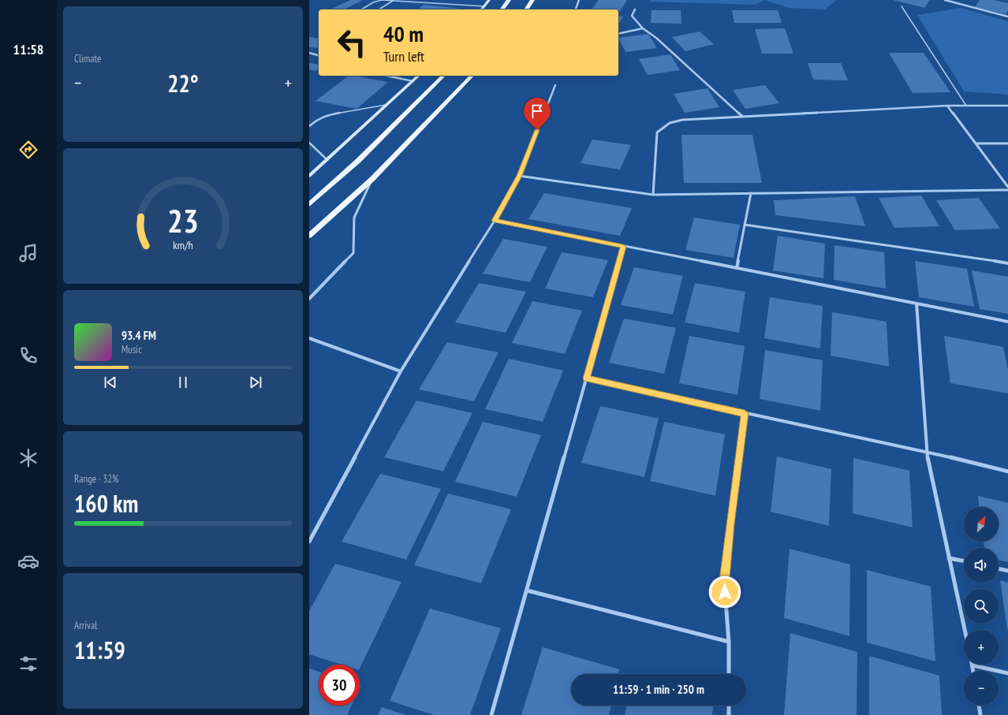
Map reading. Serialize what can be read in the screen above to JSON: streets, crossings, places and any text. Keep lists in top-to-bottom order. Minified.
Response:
{"north":"top right","page":{"tabs":"11:58","tile":["Climate",["Range · 32%","160 km"],["Arrival","11:59"]],"turn":["40 m","Turn left"],"heat":["−","22°","+"],"song":["93.4 FM","Music"],"map_buttons":["+","−"],"limit":"30","trip":"11:59 · 1 min · 250 m","gauge":["23","km/h"]}}
